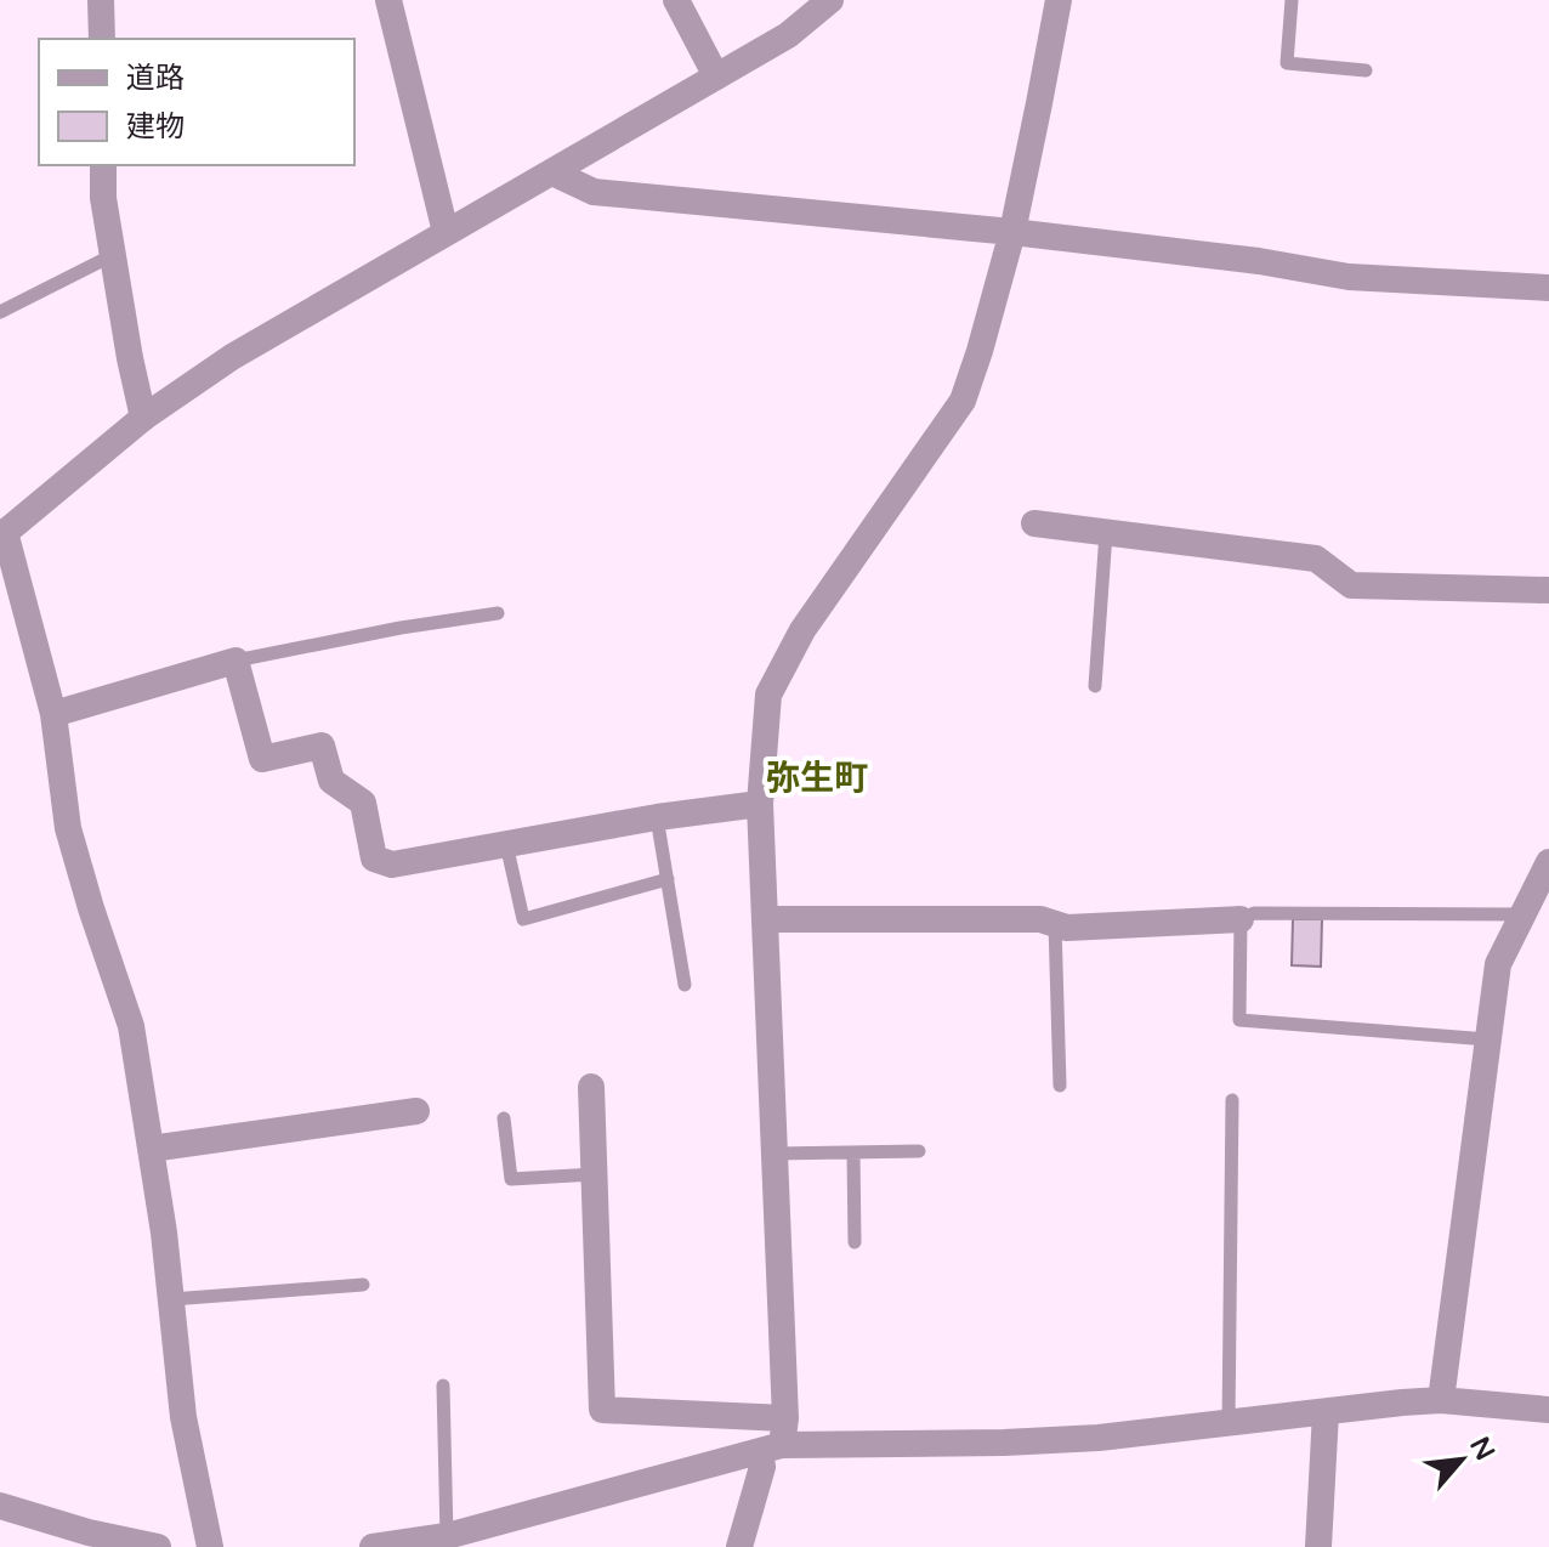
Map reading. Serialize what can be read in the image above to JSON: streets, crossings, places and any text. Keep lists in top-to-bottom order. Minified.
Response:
{"districts":["弥生町"],"legend":["道路","建物"],"north":"top right"}
